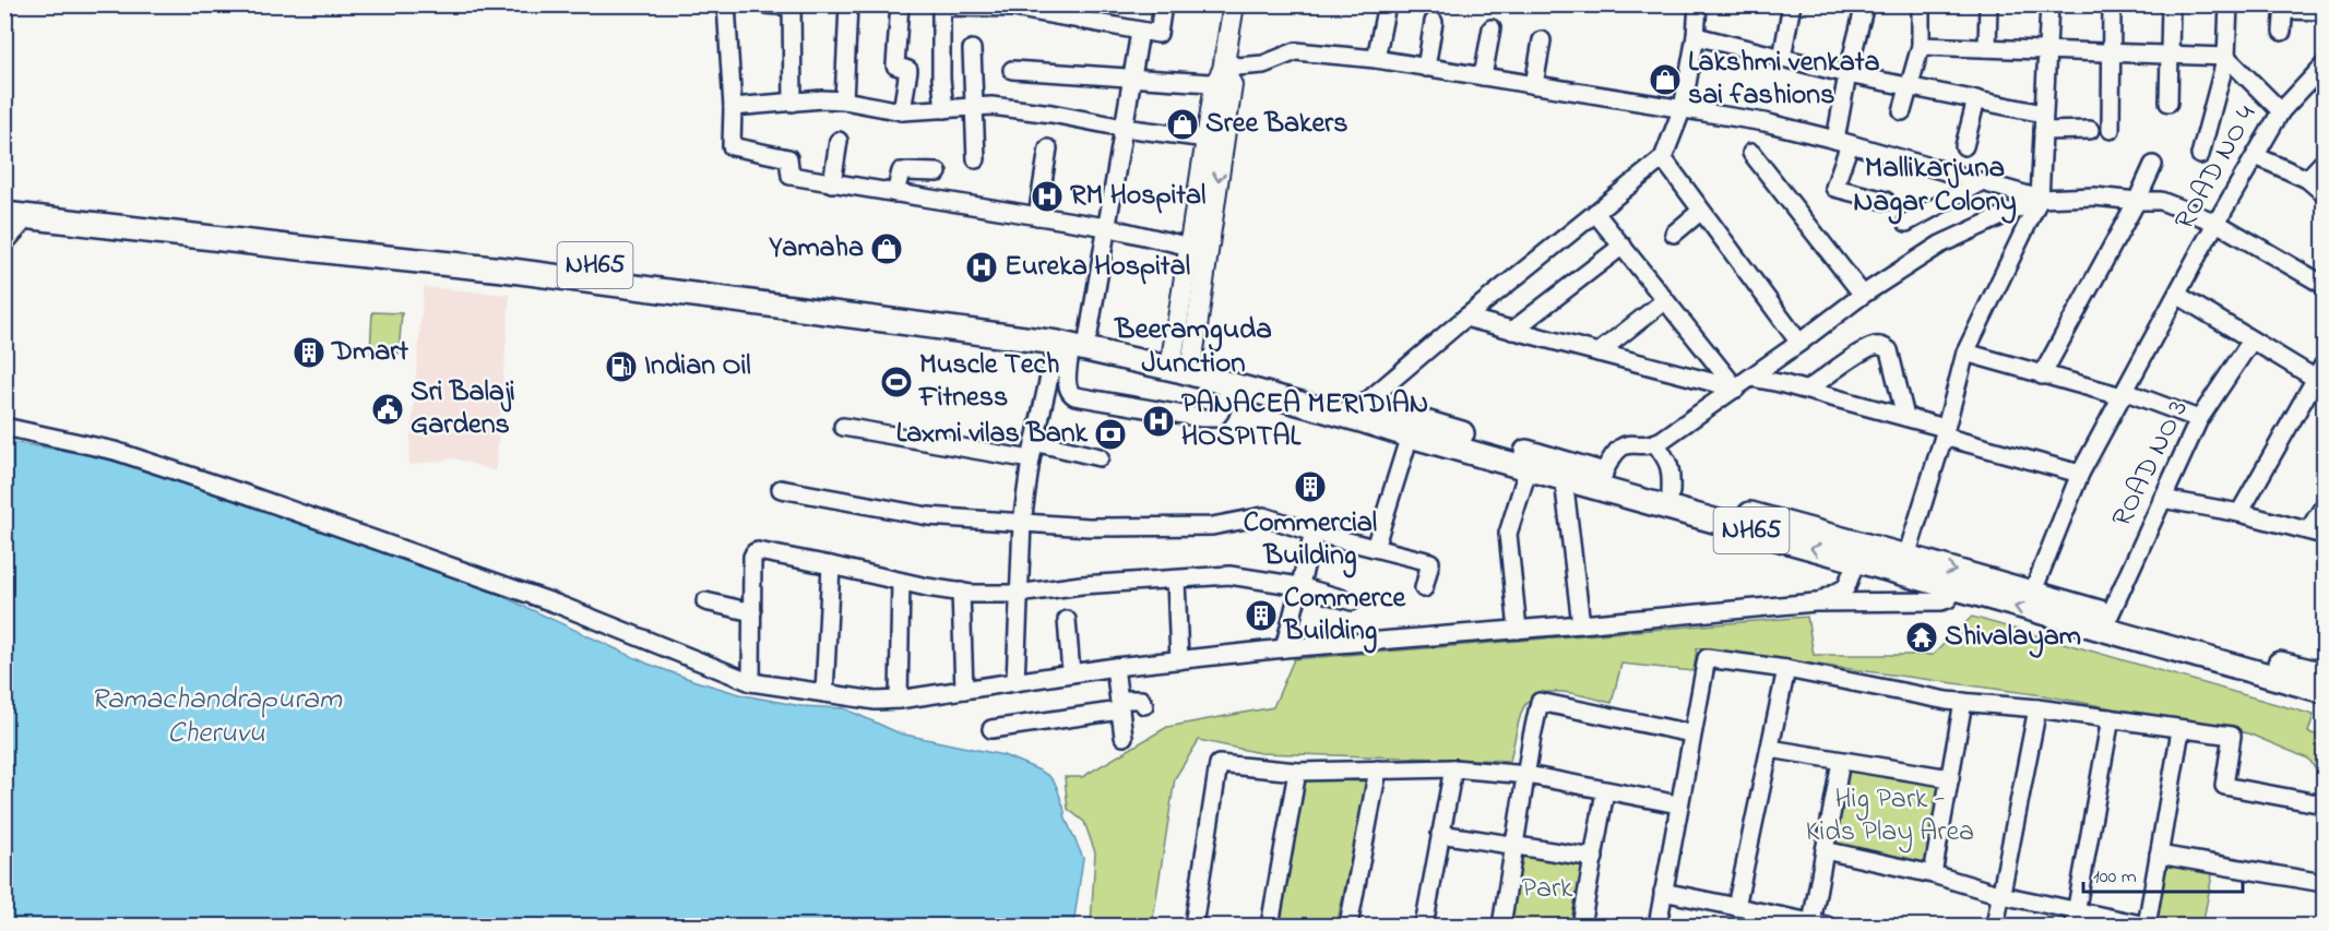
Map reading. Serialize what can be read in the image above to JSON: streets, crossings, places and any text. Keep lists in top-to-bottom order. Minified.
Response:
{"streets":{"highway":["NH65"],"street":["ROAD NO 4","ROAD NO 3"]},"crossings":[["ROAD NO 4","NH65"],["NH65","ROAD NO 3"]],"districts":["Mallikarjuna Nagar Colony","Beeramguda Junction"],"water":["Ramachandrapuram Cheruvu"],"parks":["Hig Park - Kids Play Area","Park"],"places":{"shop":["Lakshmi venkata sai fashions","Sree Bakers","Yamaha"],"hospital":["RM Hospital","Eureka Hospital","PANACEA MERIDIAN HOSPITAL"],"building":["Dmart","Commercial Building","Commerce Building"],"fuel station":["Indian Oil"],"sports":["Muscle Tech Fitness"],"public building":["Sri Balaji Gardens"],"bank":["Laxmi vilas Bank"],"temple":["Shivalayam"]},"scale_bar":"100 m"}
